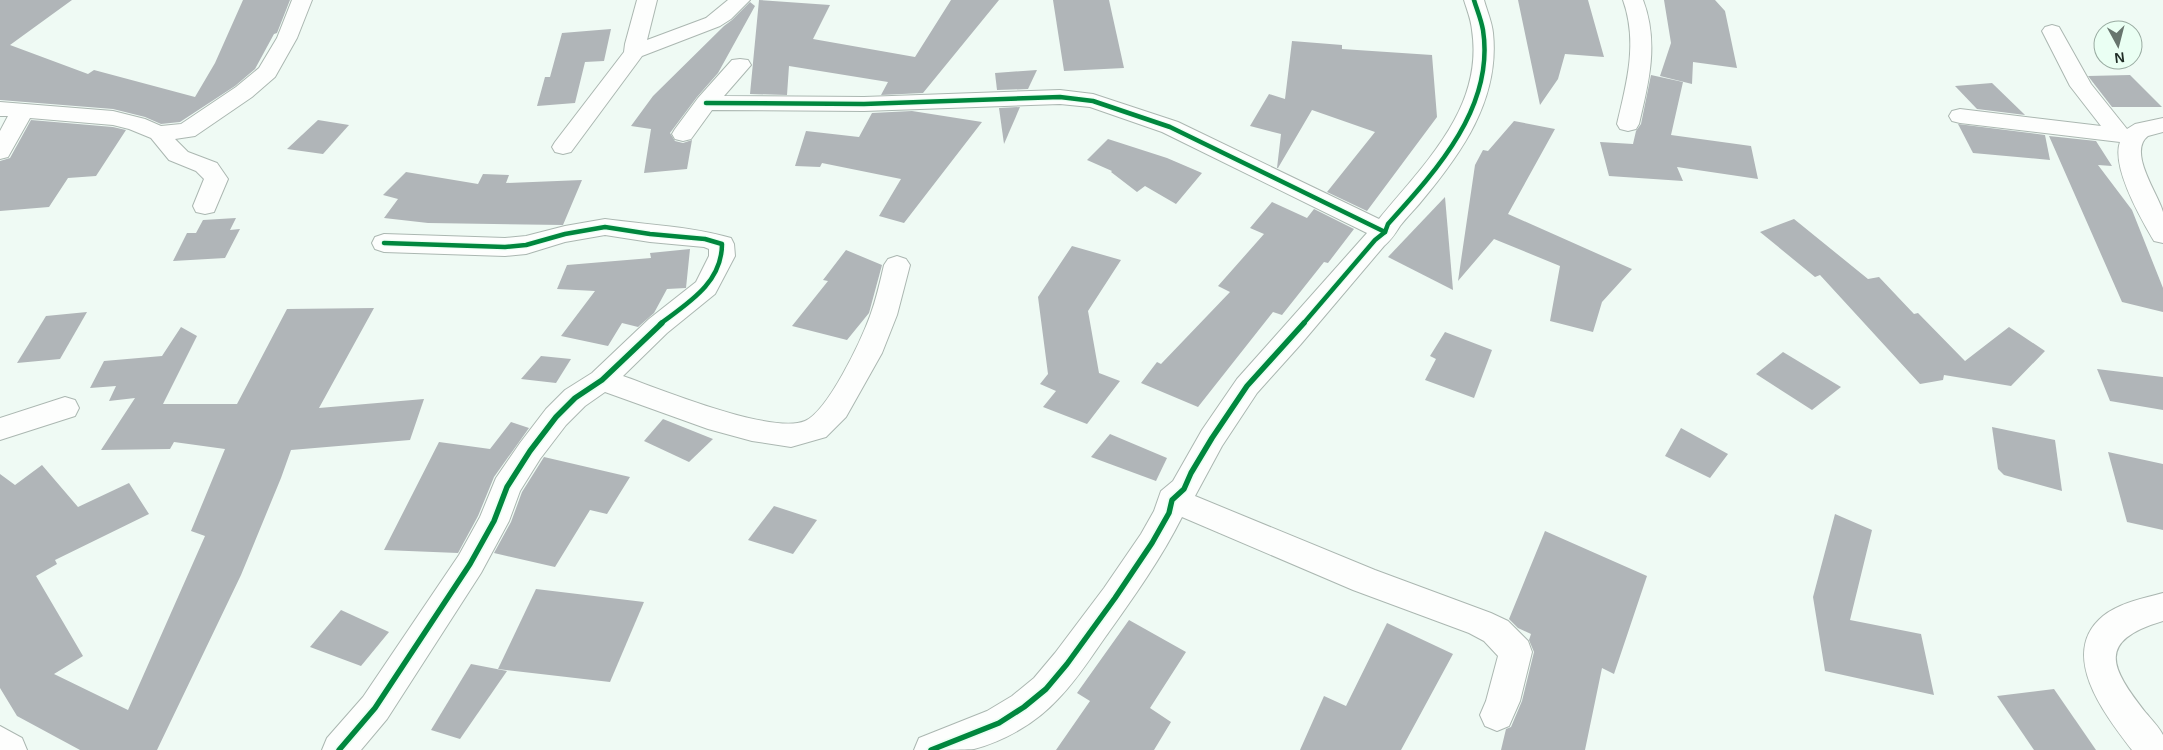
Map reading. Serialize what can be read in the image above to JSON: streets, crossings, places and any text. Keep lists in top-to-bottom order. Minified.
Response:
{"north":"bottom"}
